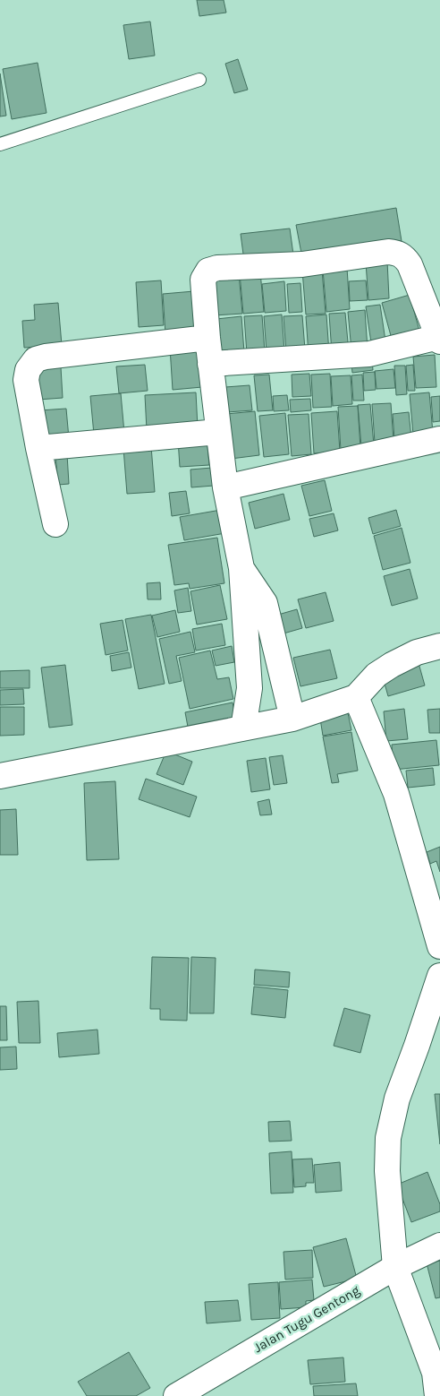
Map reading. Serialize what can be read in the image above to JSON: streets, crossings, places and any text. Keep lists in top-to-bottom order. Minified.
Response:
{"streets":{"street":["Jalan Tugu Gentong"]}}
